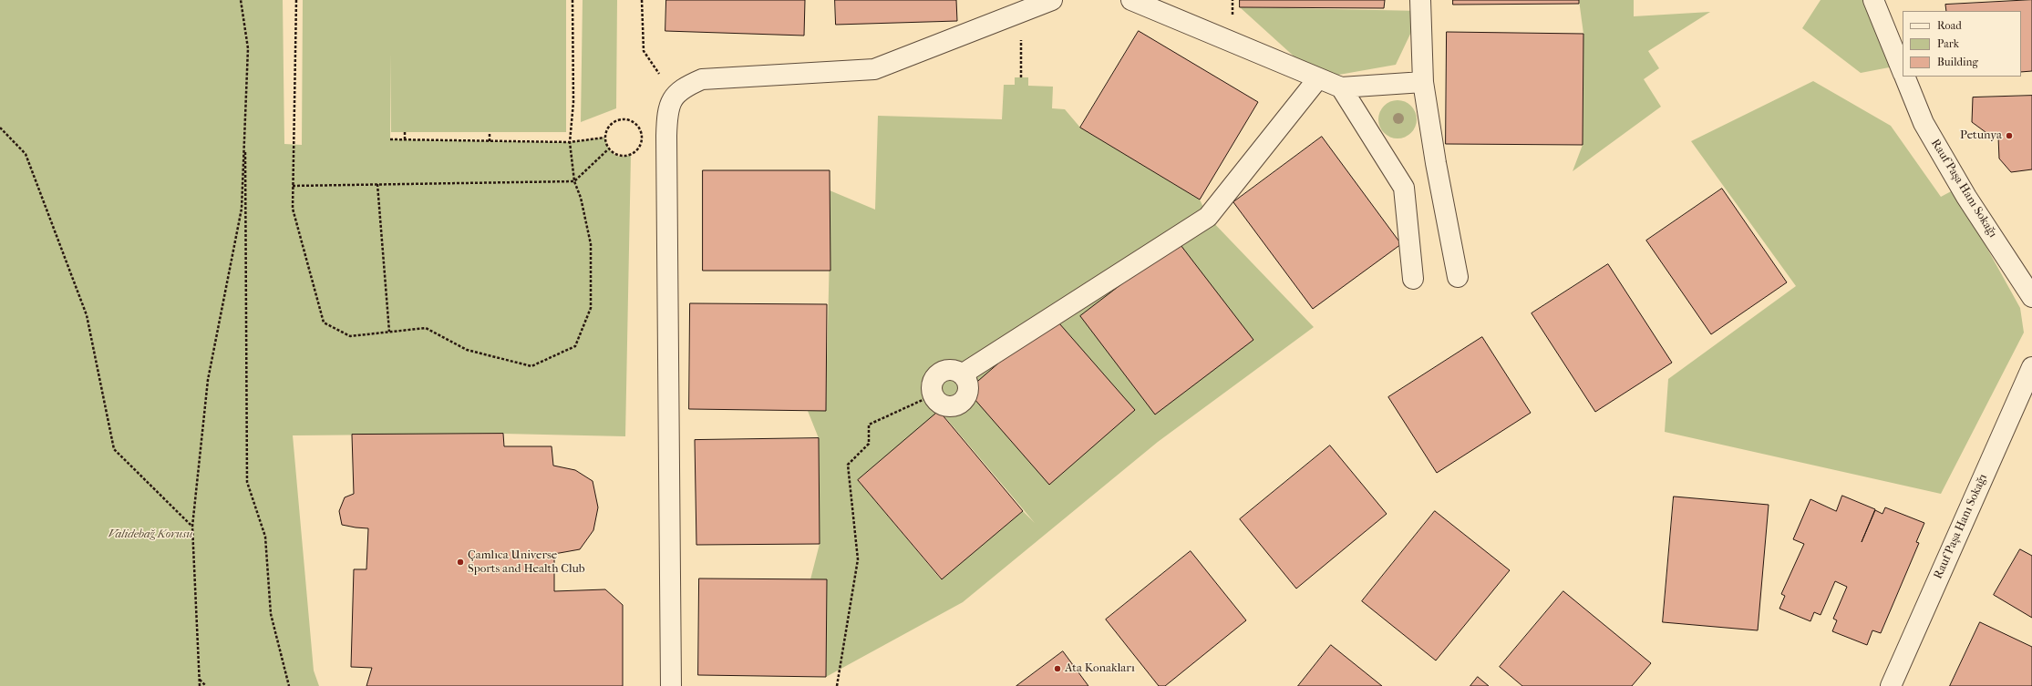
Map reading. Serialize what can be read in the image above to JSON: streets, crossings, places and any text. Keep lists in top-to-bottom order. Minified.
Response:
{"streets":{"street":["Rauf Paşa Hanı Sokağı"]},"parks":["Validebağ Korusu"],"places":["Petunya","Çamlıca Universe Sports and Health Club","Ata Konakları"],"legend":["Road","Park","Building"]}
